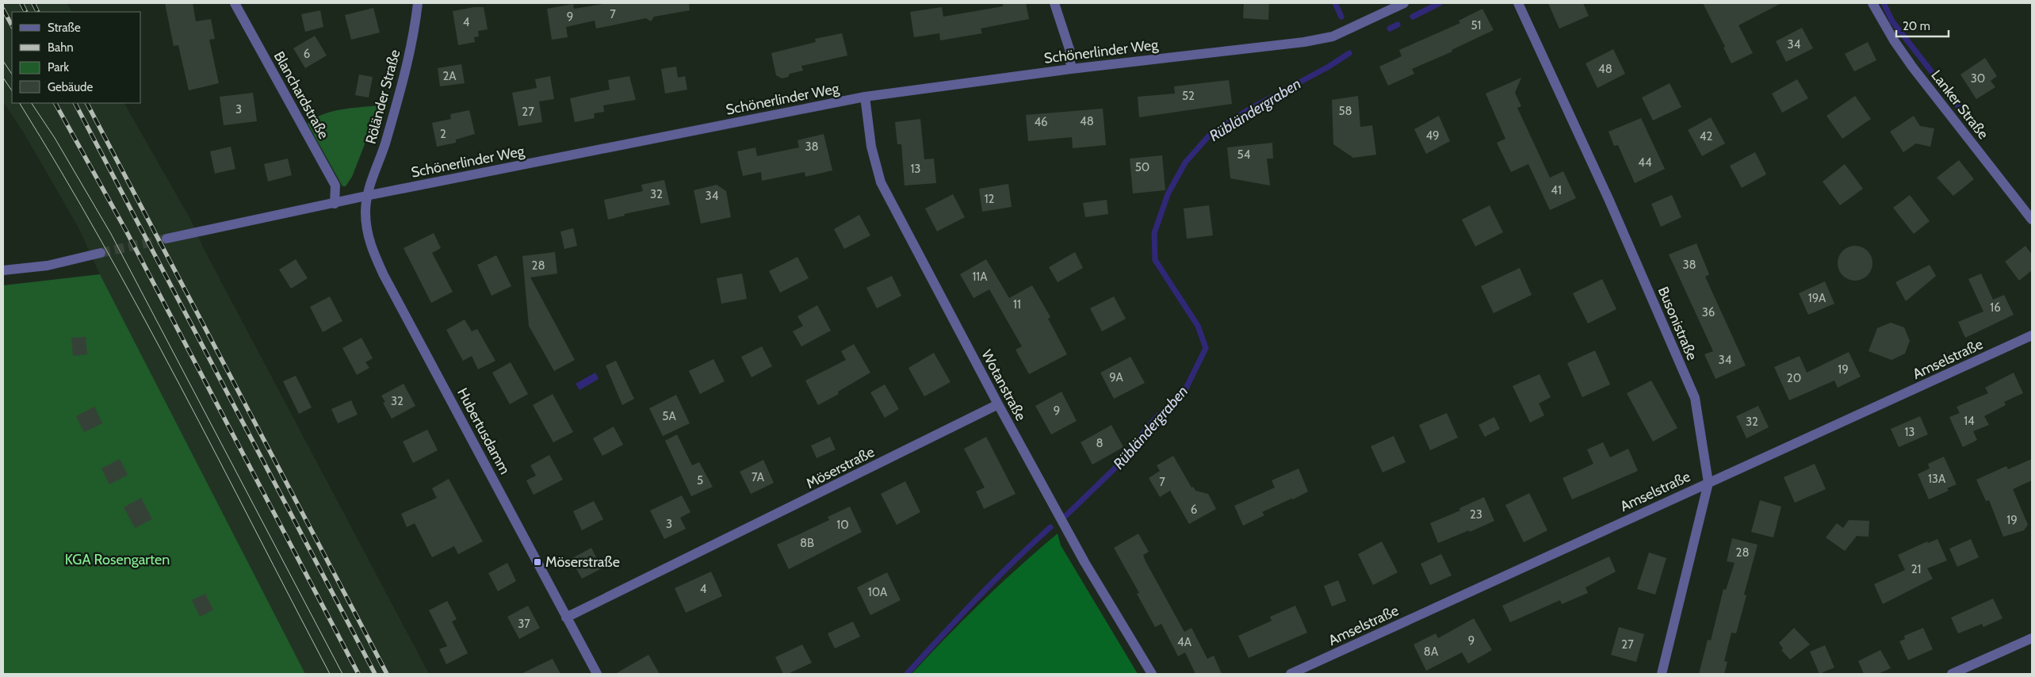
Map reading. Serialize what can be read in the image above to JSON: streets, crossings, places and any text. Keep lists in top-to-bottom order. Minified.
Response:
{"streets":{"street":["Schönerlinder Weg","Blanchardstraße","Röländer Straße","Lanker Straße","Busonistraße","Amselstraße","Wotanstraße","Hubertusdamm","Möserstraße"]},"crossings":[["Schönerlinder Weg","Blanchardstraße"],["Schönerlinder Weg","Röländer Straße"],["Schönerlinder Weg","Wotanstraße"],["Schönerlinder Weg","Hubertusdamm"],["Röländer Straße","Hubertusdamm"],["Busonistraße","Amselstraße"],["Wotanstraße","Möserstraße"],["Hubertusdamm","Möserstraße"]],"water":["Rübländergraben"],"parks":["KGA Rosengarten"],"places":{"transit":["Möserstraße"]},"house_numbers":["7","9","4","51","34","6","48","2A","30","52","3","58","27","48","46","2","49","42","38","54","44","50","13","41","32","34","12","38","28","11A","19A","11","16","36","34","19","9A","20","32","9","5A","14","32","13","8","7A","13A","5","7","6","23","19","3","10","8B","28","21","4","10A","37","9","4A","27","8A"],"legend":["Straße","Bahn","Park","Gebäude"],"scale_bar":"20 m"}
